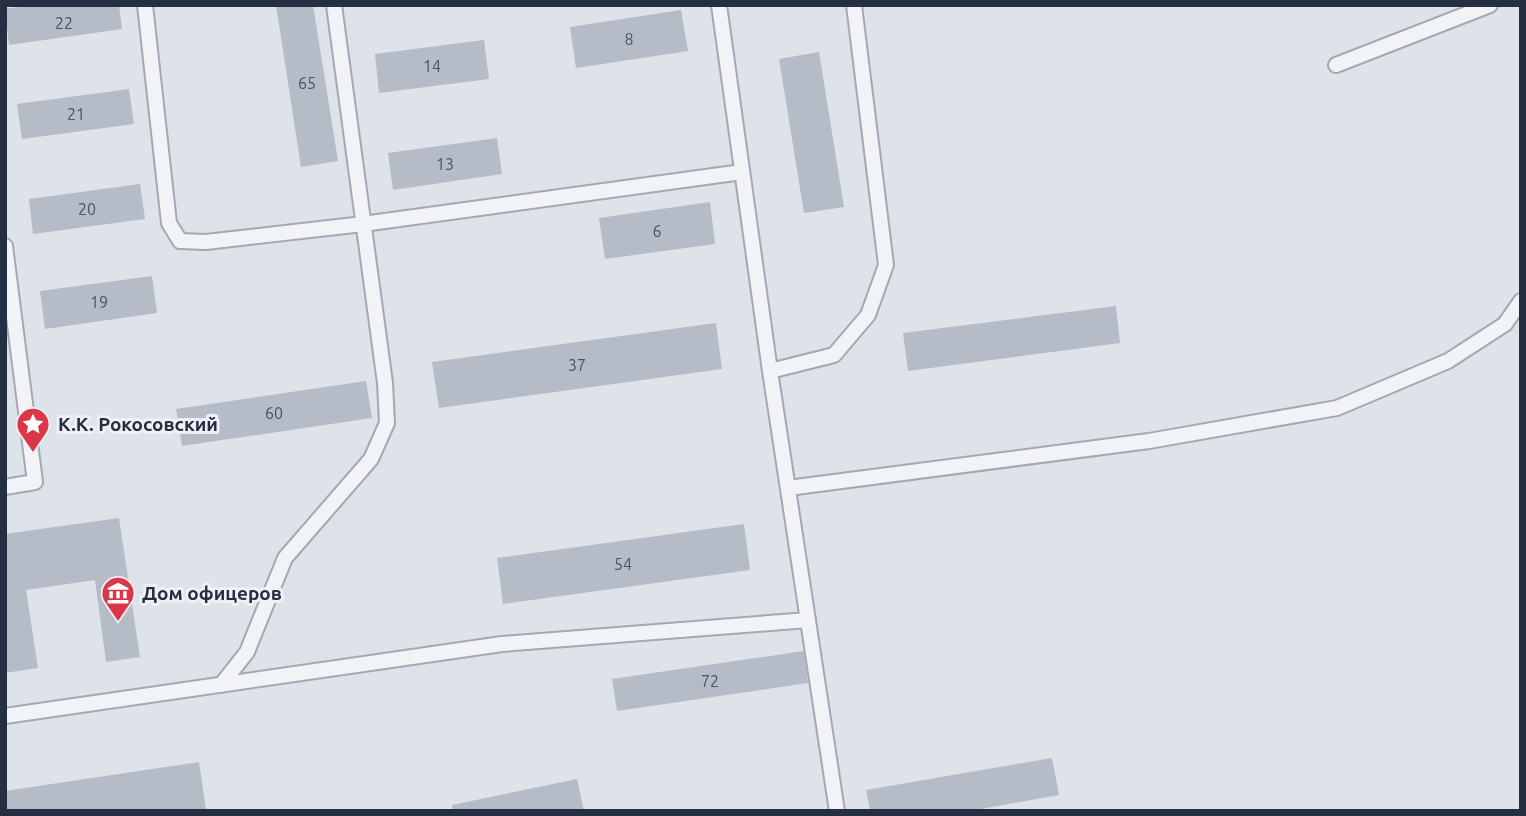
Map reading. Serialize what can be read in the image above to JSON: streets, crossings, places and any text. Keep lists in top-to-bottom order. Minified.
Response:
{"places":{"place":["К.К. Рокосовский"],"museum":["Дом офицеров"]},"house_numbers":["22","8","14","65","21","13","20","6","19","37","60","54","72"]}
